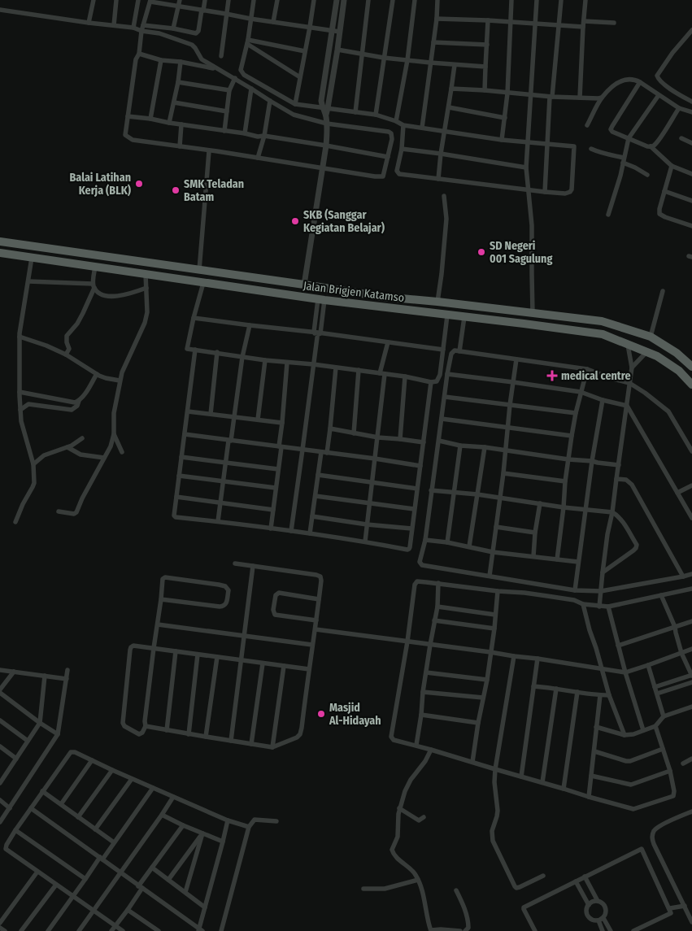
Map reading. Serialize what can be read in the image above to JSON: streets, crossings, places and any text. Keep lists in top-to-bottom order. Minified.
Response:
{"streets":{"highway":["Jalan Brigjen Katamso"]},"places":{"other":["Balai Latihan Kerja (BLK)","SMK Teladan Batam","SKB (Sanggar Kegiatan Belajar)","SD Negeri 001 Sagulung","Masjid Al-Hidayah"],"health":["medical centre"]}}
